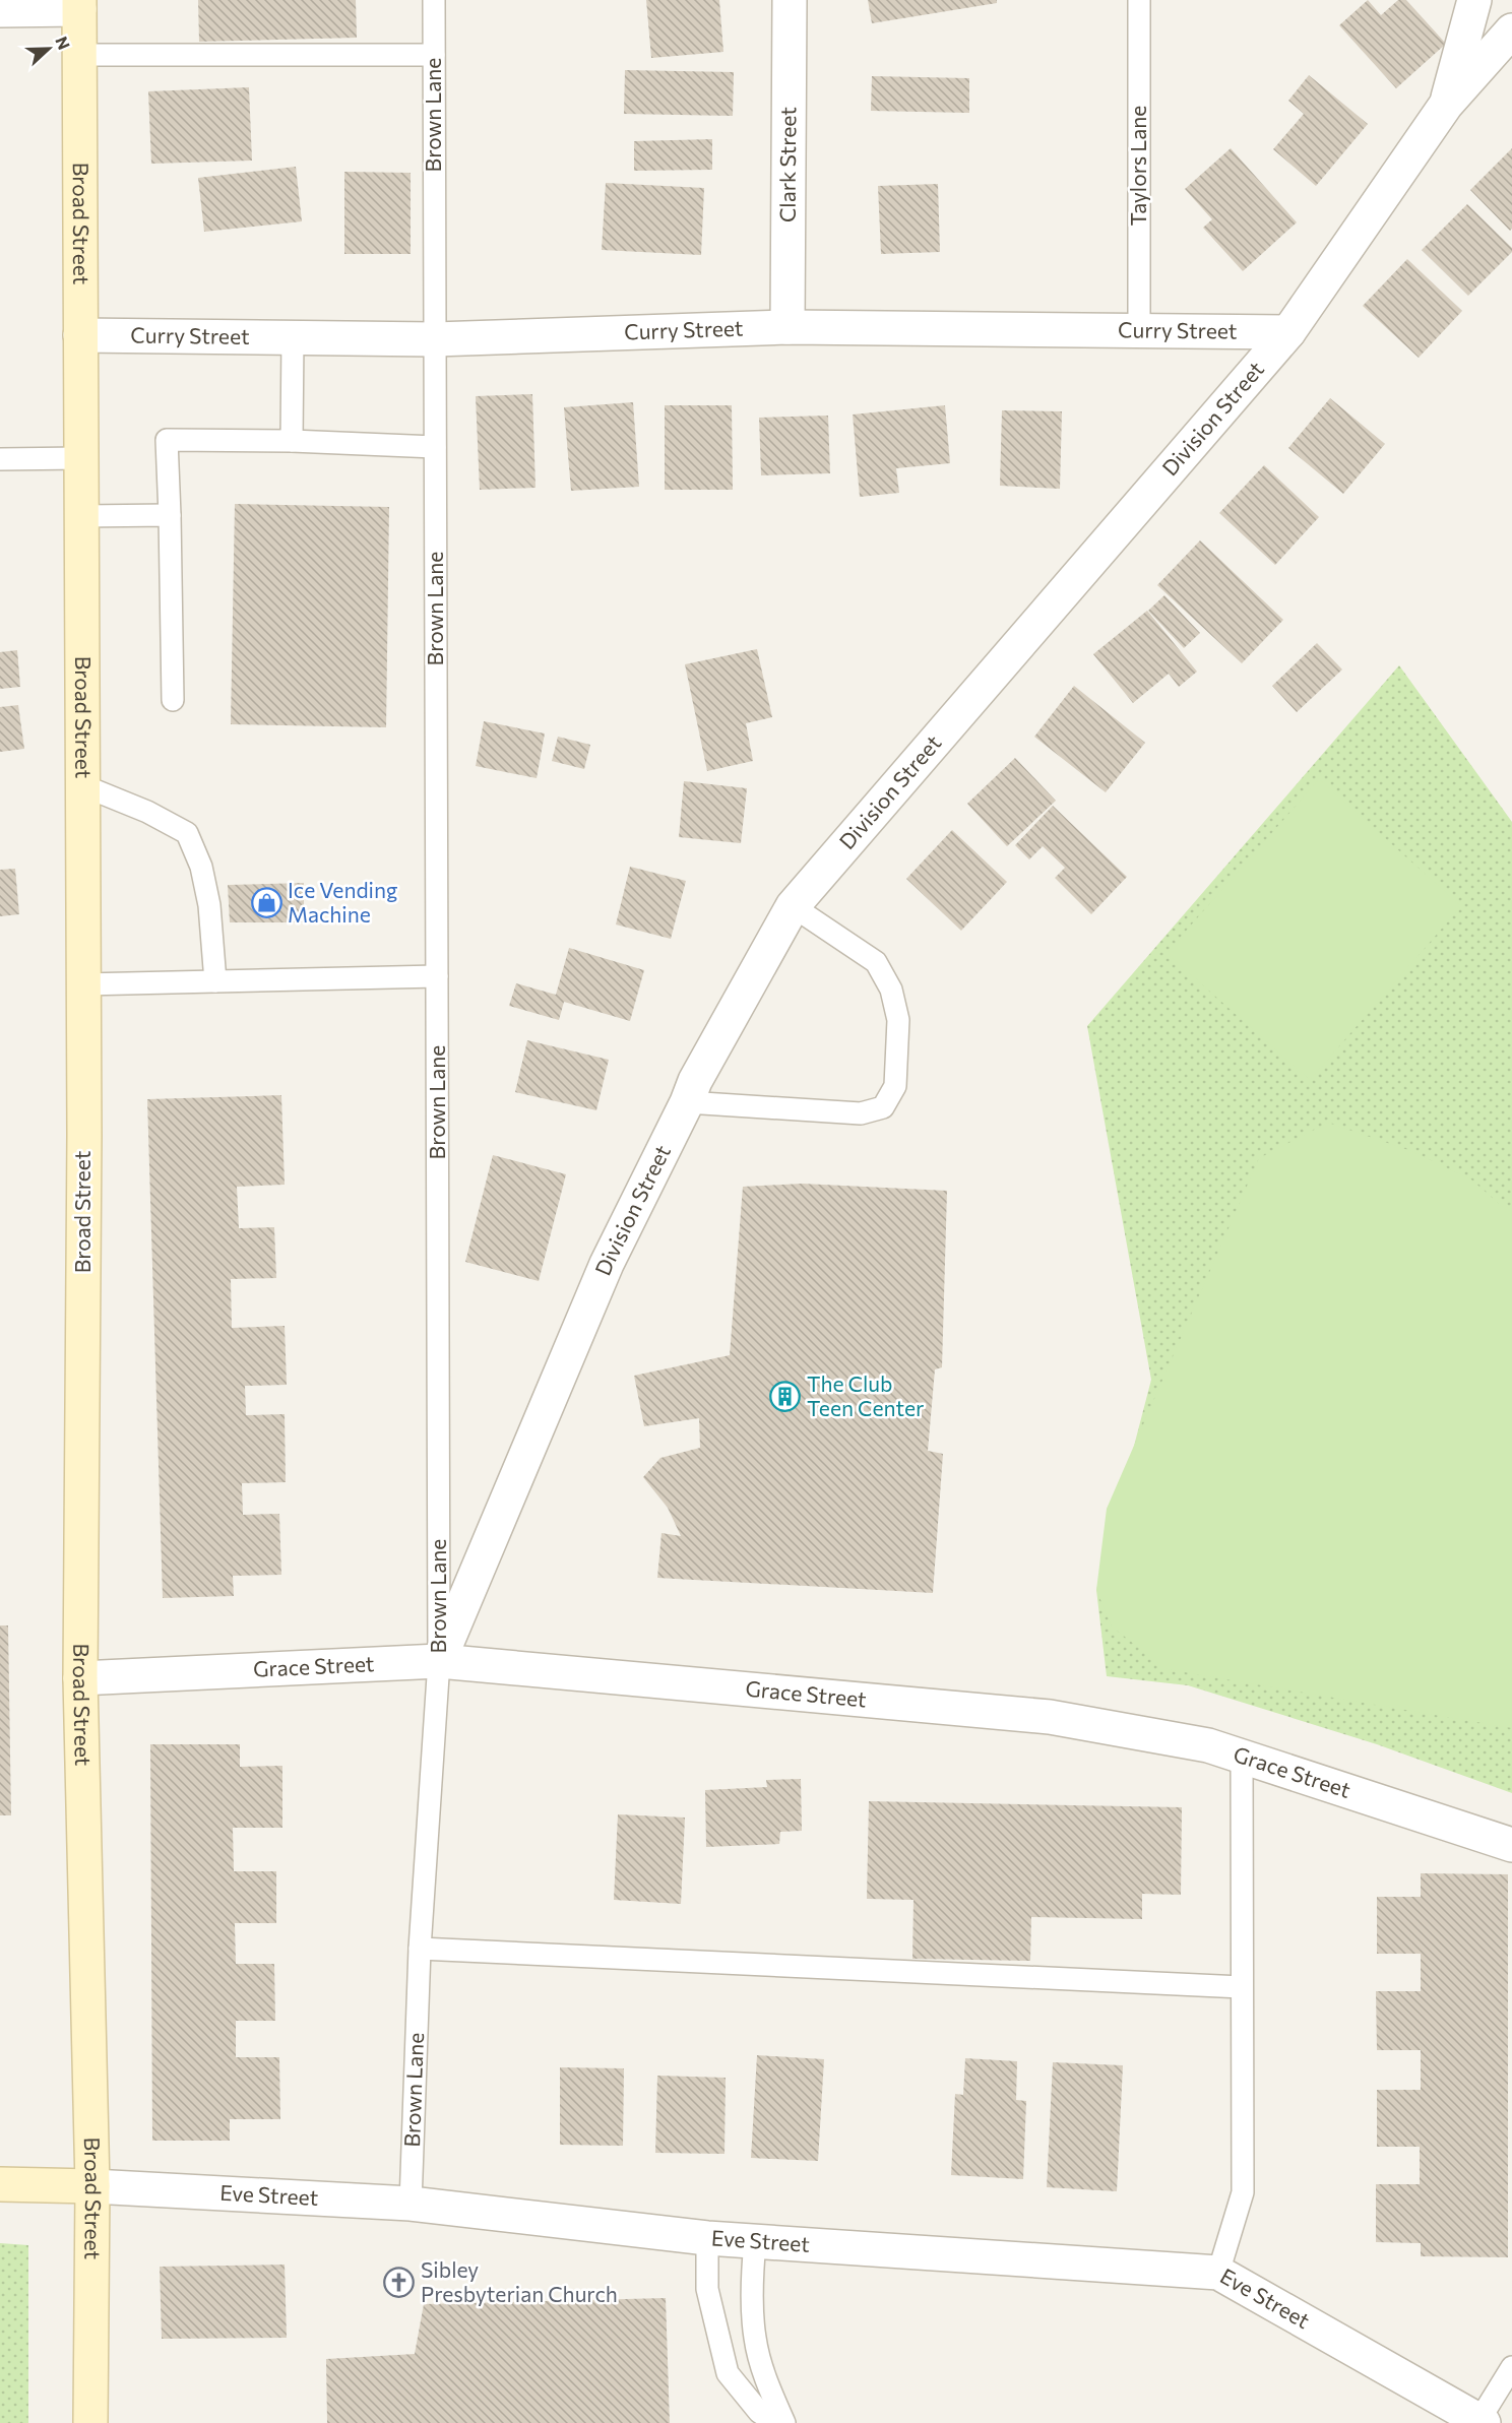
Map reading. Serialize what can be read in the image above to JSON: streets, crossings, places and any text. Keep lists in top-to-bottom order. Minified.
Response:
{"streets":{"main road":["Broad Street","Eve Street"],"street":["Clark Street","Curry Street","Division Street","Grace Street"],"lane":["Brown Lane","Taylors Lane"]},"crossings":[["Brown Lane","Curry Street"],["Brown Lane","Division Street"],["Brown Lane","Grace Street"],["Brown Lane","Eve Street"],["Clark Street","Curry Street"],["Taylors Lane","Curry Street"],["Broad Street","Curry Street"],["Broad Street","Grace Street"],["Broad Street","Eve Street"],["Curry Street","Division Street"],["Division Street","Grace Street"]],"places":{"shop":["Ice Vending Machine"],"building":["The Club Teen Center"],"church":["Sibley Presbyterian Church"]},"north":"right"}
